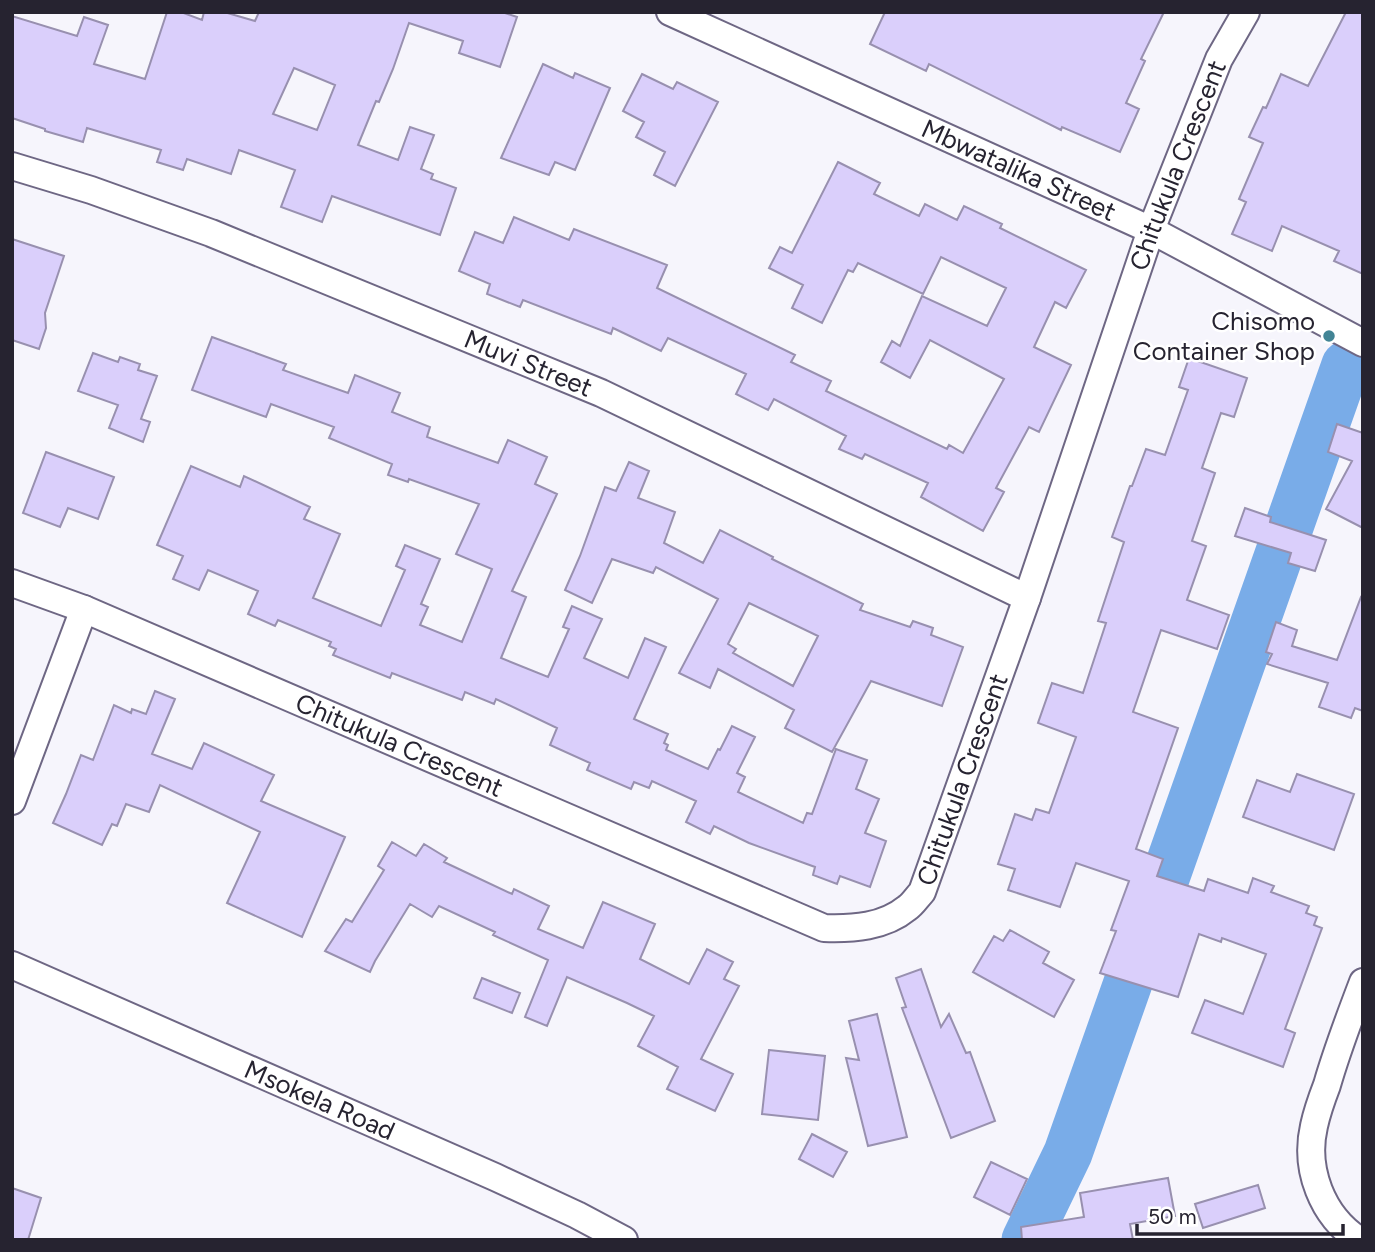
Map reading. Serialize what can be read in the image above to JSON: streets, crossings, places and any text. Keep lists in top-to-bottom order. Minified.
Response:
{"streets":{"street":["Chitukula Crescent","Mbwatalika Street","Muvi Street","Msokela Road"]},"crossings":[["Chitukula Crescent","Mbwatalika Street"],["Chitukula Crescent","Muvi Street"]],"places":["Chisomo Container Shop"],"scale_bar":"50 m"}
